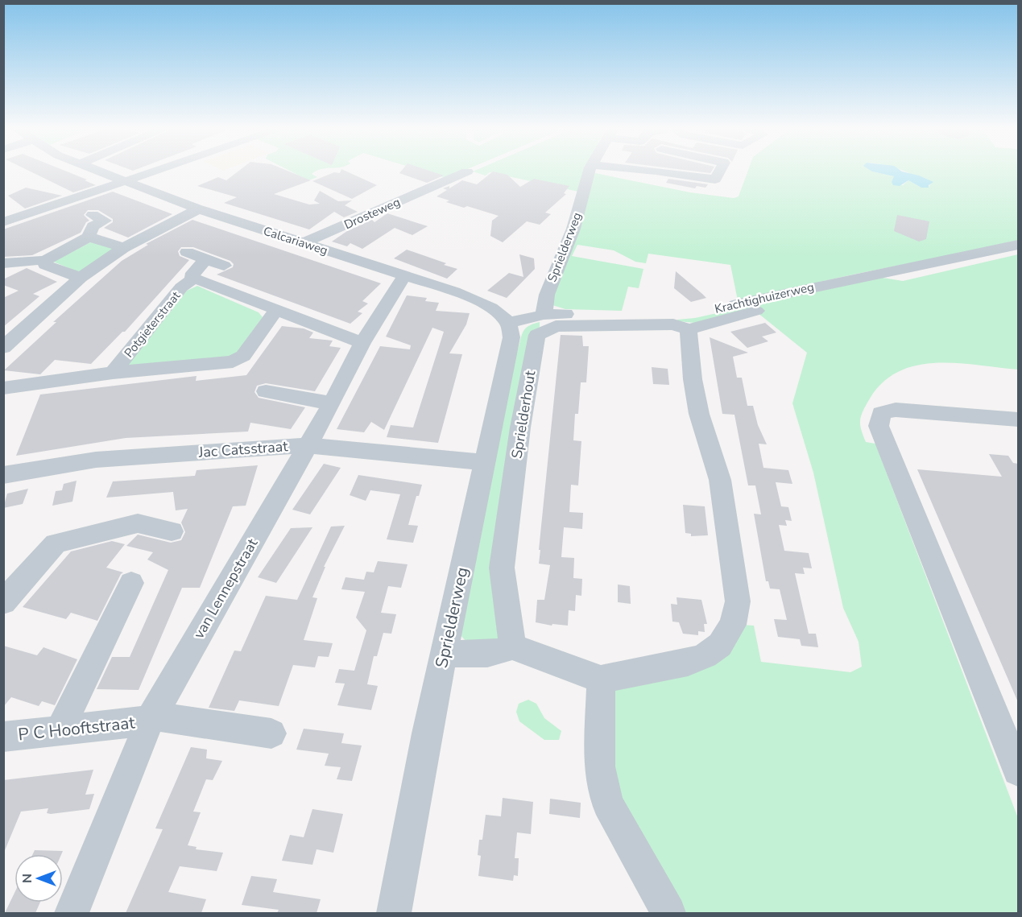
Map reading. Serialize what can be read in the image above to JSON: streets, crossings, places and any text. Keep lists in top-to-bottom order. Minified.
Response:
{"streets":{"street":["Drosteweg","Calcariaweg","Sprielderweg","Krachtighuizerweg","Potgieterstraat","Sprielderhout","Jac Catsstraat","van Lennepstraat","P C Hooftstraat"]},"crossings":[["Drosteweg","Calcariaweg"],["Calcariaweg","Sprielderweg"],["Calcariaweg","Krachtighuizerweg"],["Calcariaweg","van Lennepstraat"],["Sprielderweg","Krachtighuizerweg"],["Sprielderweg","Jac Catsstraat"],["Krachtighuizerweg","Sprielderhout"],["Potgieterstraat","van Lennepstraat"],["Jac Catsstraat","van Lennepstraat"],["van Lennepstraat","P C Hooftstraat"]],"north":"left"}
